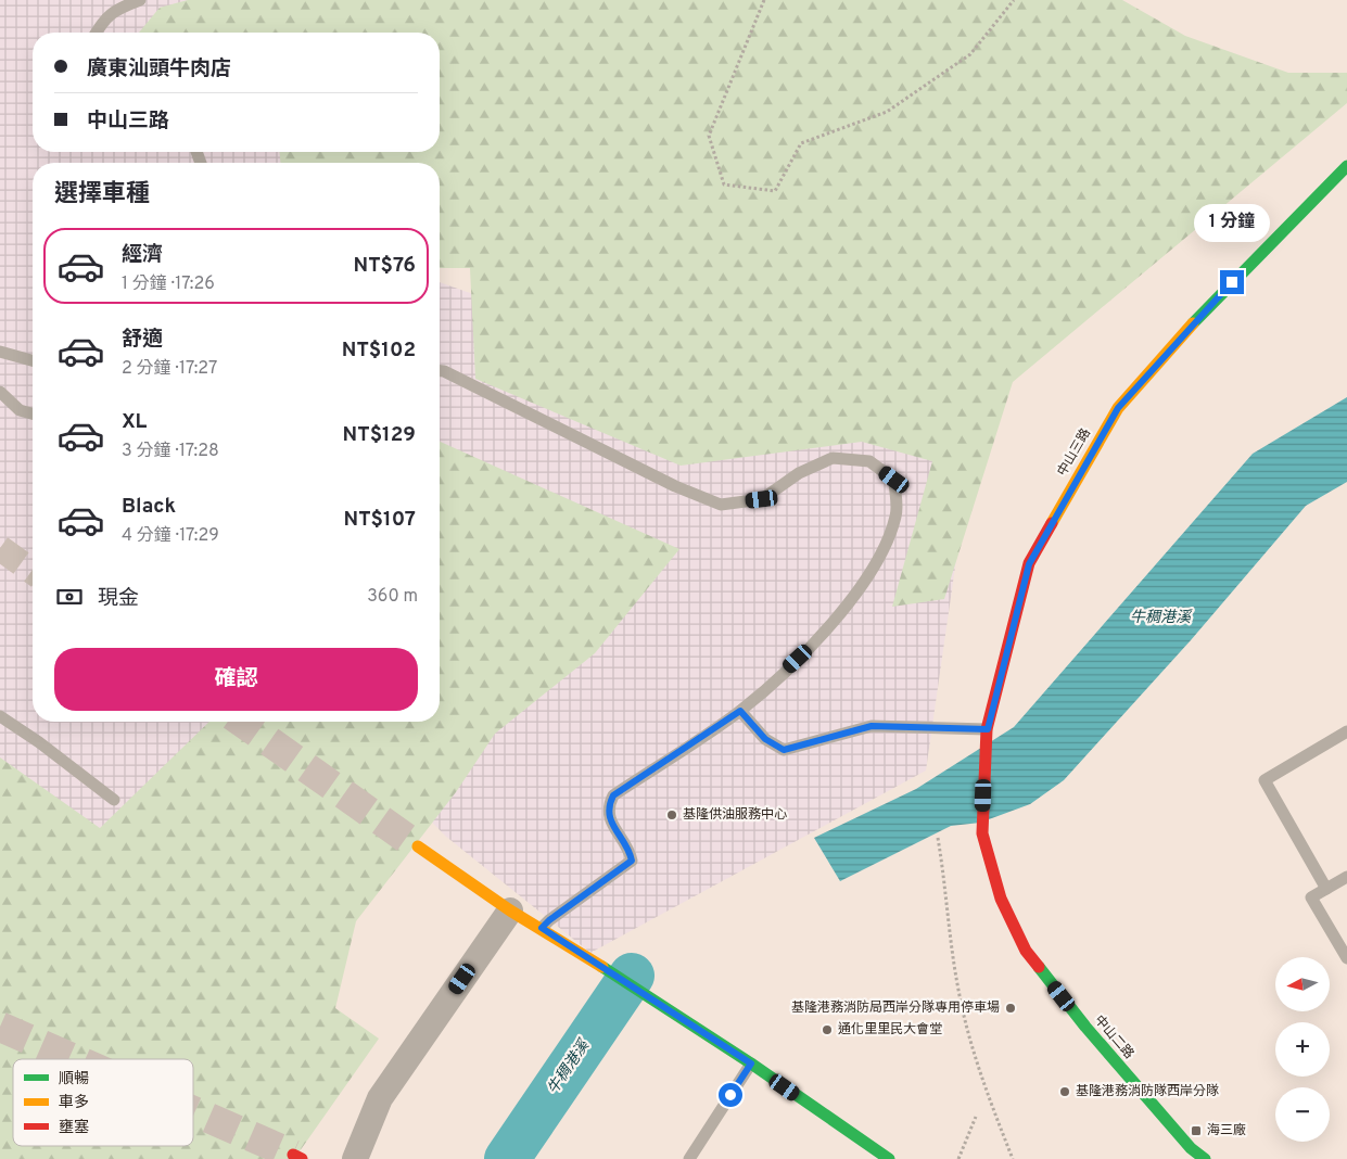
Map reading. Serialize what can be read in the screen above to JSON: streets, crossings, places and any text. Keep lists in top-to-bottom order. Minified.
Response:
{"streets":{"street":["中山三路","中山二路"]},"crossings":[["中山三路","中山二路"]],"water":["牛稠港溪"],"places":{"other":["基隆供油服務中心","基隆港務消防局西岸分隊專用停車場","通化里里民大會堂","基隆港務消防隊西岸分隊"],"transit":["海三廠"]},"legend":["順暢","車多","壅塞"],"north":"left","page":{"banner":["廣東汕頭牛肉店","中山三路"],"heading":"選擇車種","bubble":"1 分鐘","list":[{"name":"經濟","note":"1 分鐘 · 17:26","value":"NT$76"},{"name":"舒適","note":"2 分鐘 · 17:27","value":"NT$102"},{"name":"XL","note":"3 分鐘 · 17:28","value":"NT$129"},{"name":"Black","note":"4 分鐘 · 17:29","value":"NT$107"}],"pay":["現金","360 m"],"buttons":"確認","map_buttons":["+","−"]}}
